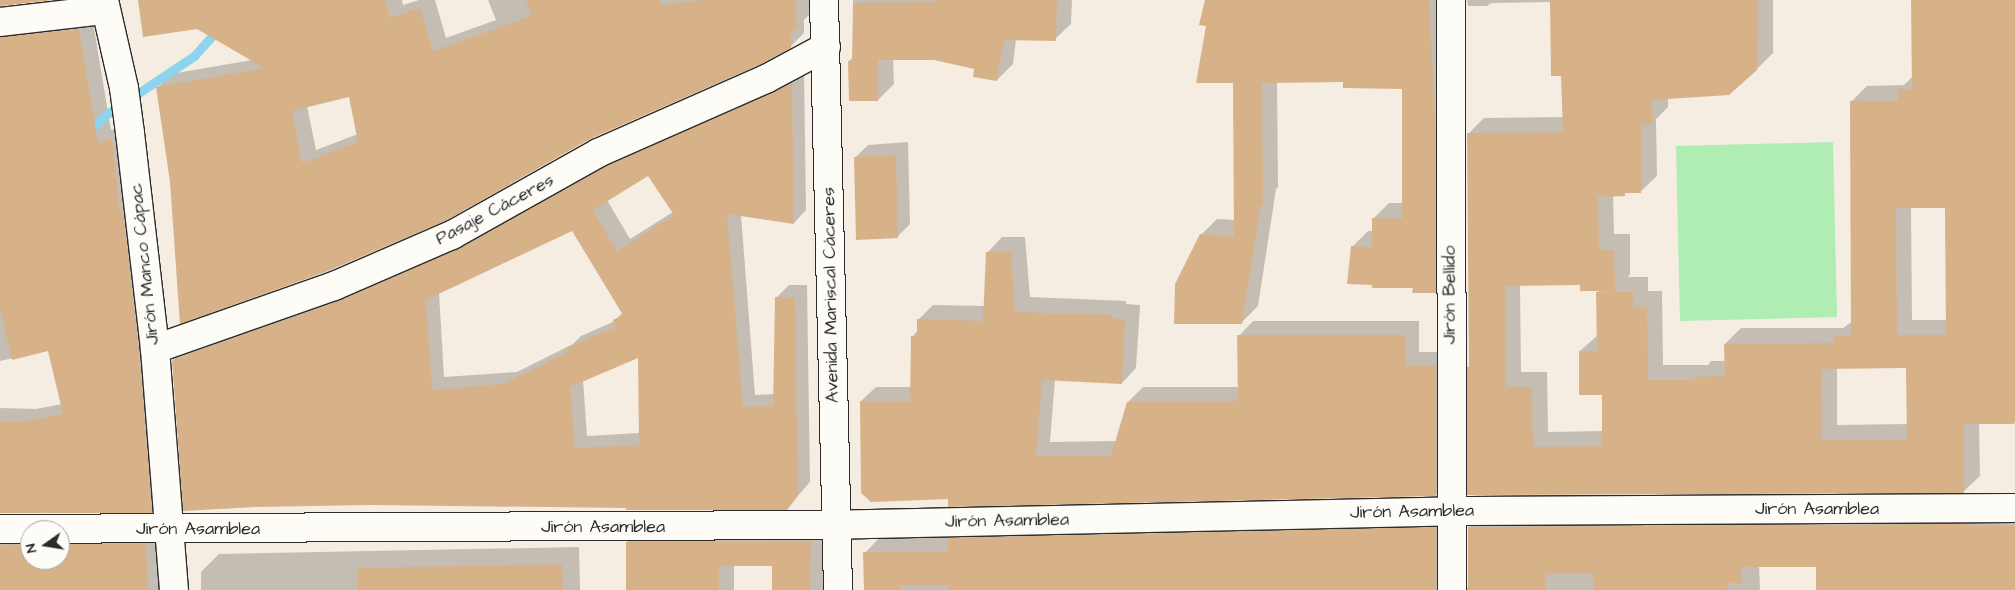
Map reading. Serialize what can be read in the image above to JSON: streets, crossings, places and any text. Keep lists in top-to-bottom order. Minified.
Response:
{"streets":{"street":["Pasaje Cáceres","Jirón Manco Cápac","Avenida Mariscal Cáceres","Jirón Bellido","Jirón Asamblea"]},"crossings":[["Pasaje Cáceres","Jirón Manco Cápac"],["Pasaje Cáceres","Avenida Mariscal Cáceres"],["Jirón Manco Cápac","Jirón Asamblea"],["Avenida Mariscal Cáceres","Jirón Asamblea"],["Jirón Bellido","Jirón Asamblea"]],"north":"left"}
